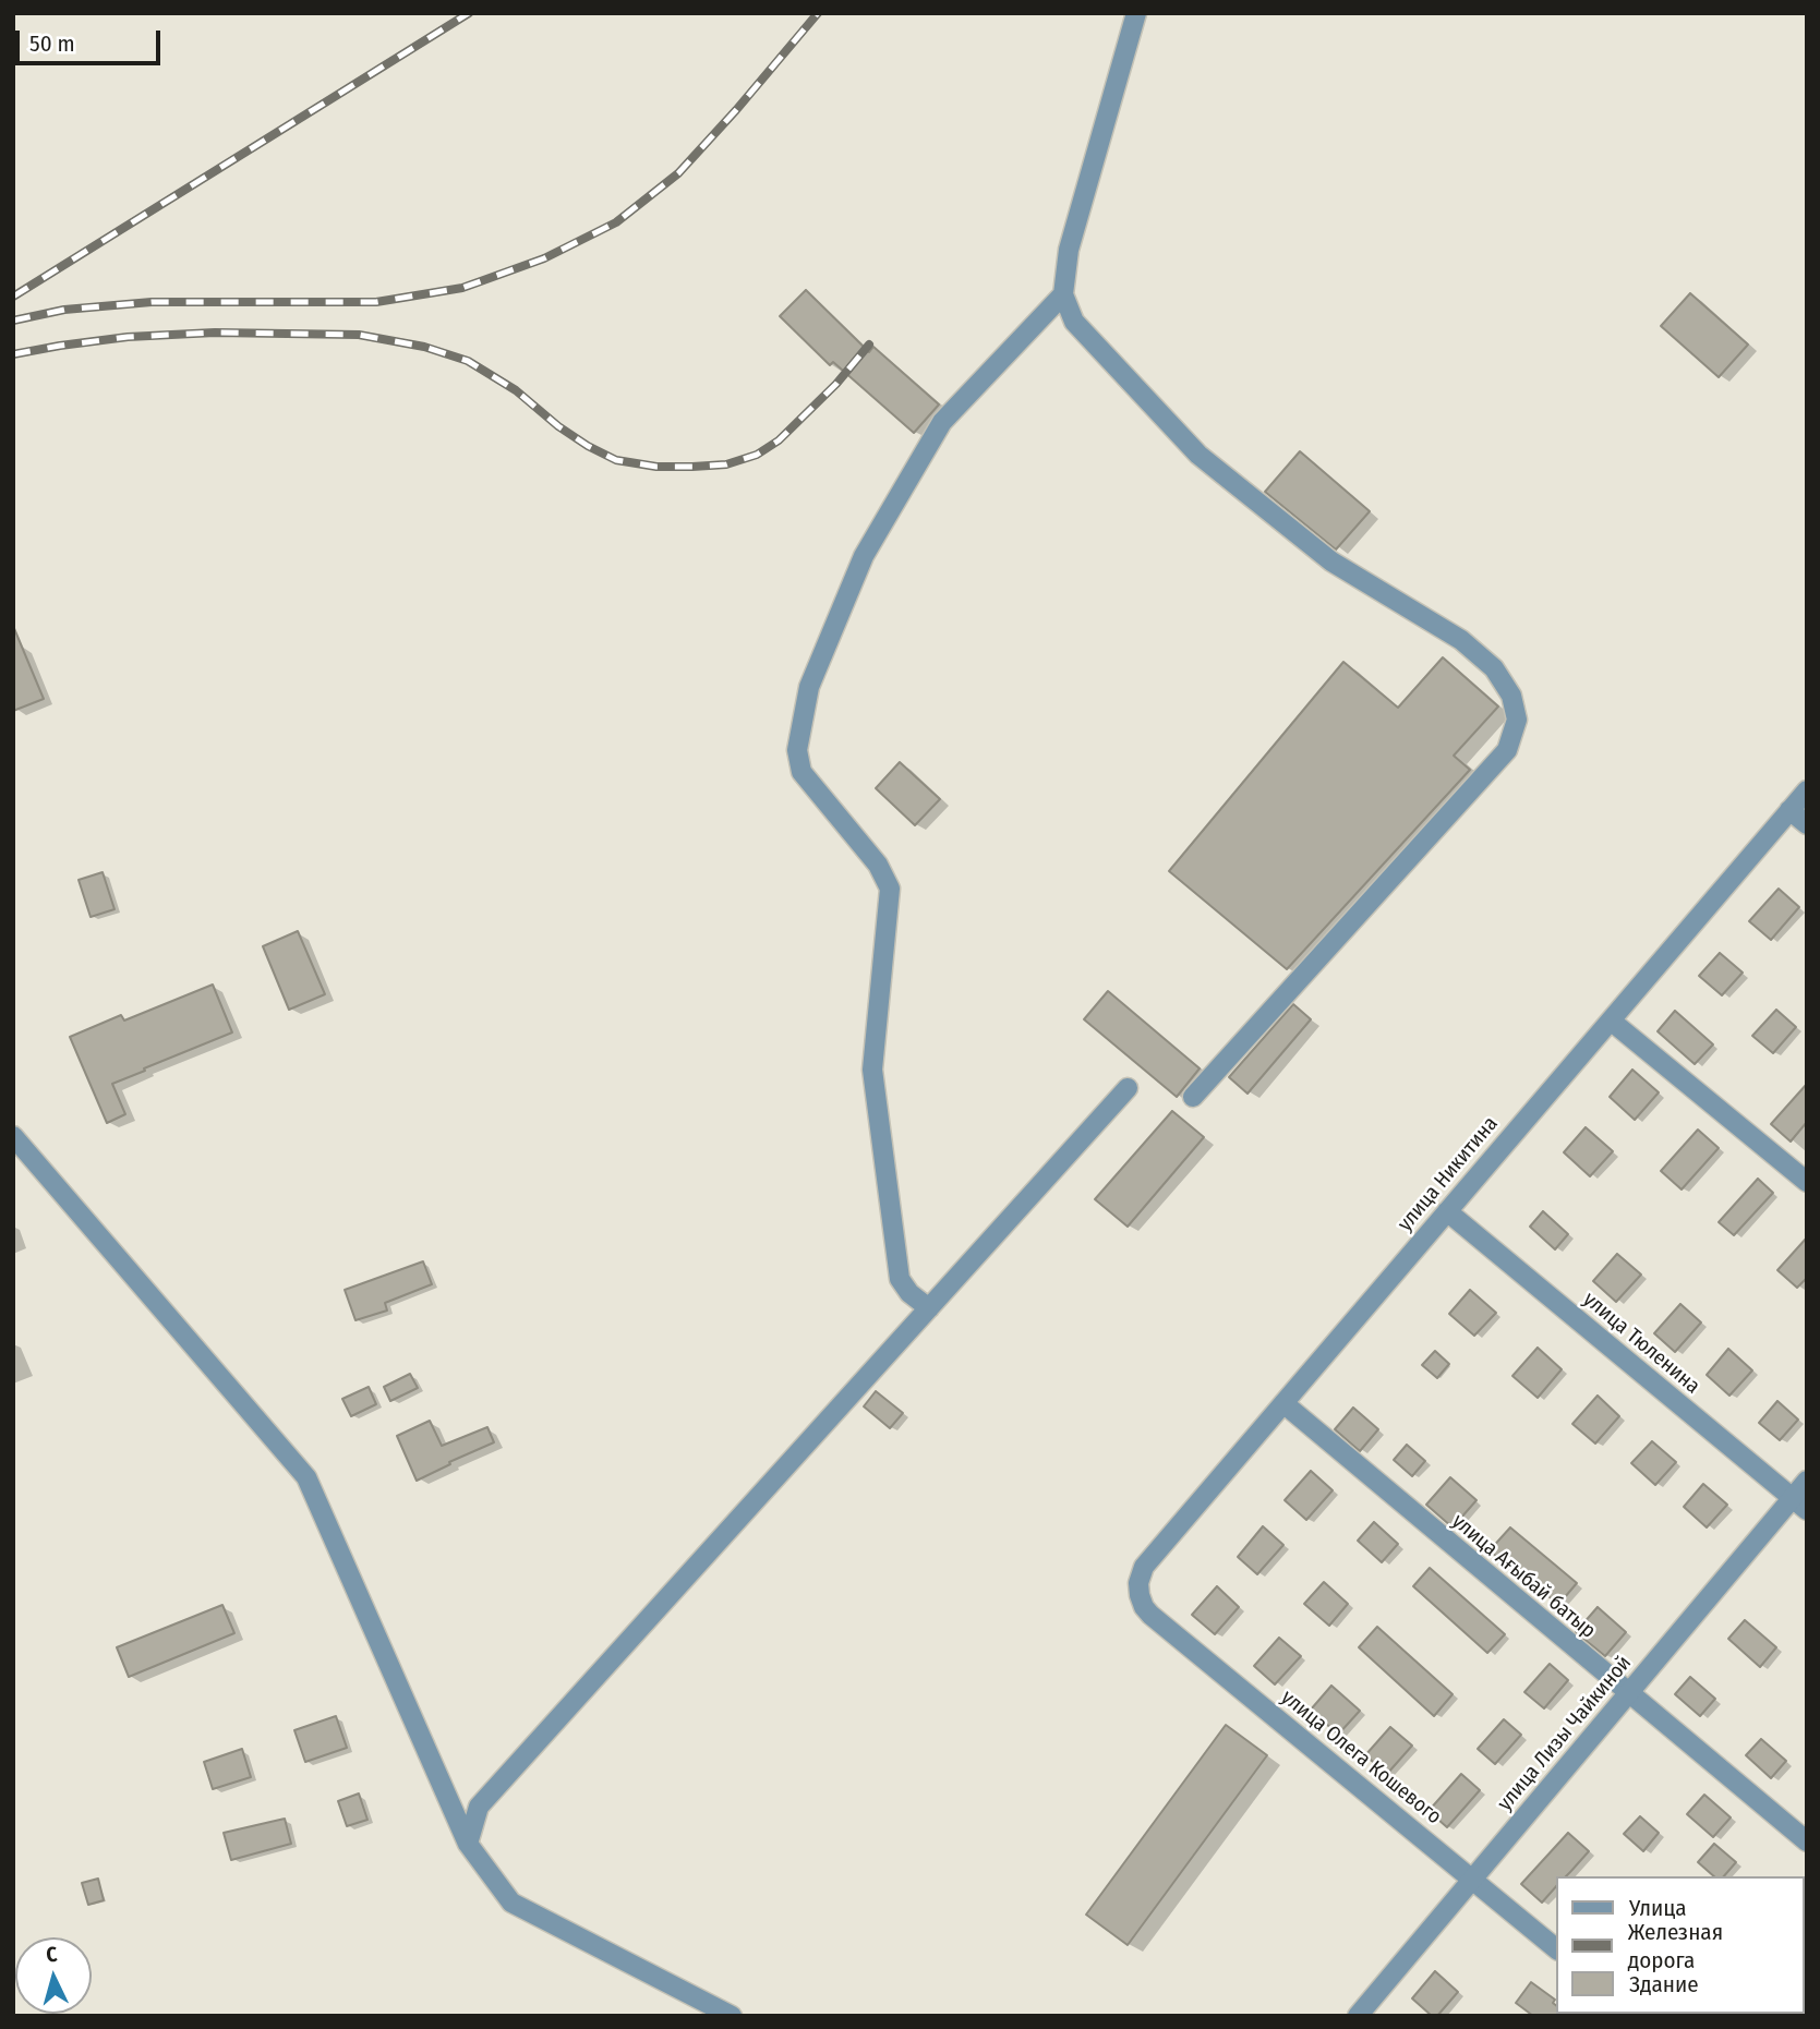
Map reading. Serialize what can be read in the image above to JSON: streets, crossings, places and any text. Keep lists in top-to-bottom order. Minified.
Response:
{"streets":{"street":["улица Никитина","улица Тюленина","улица Ағыбай батыр","улица Лизы Чайкиной","улица Олега Кошевого"]},"crossings":[["улица Никитина","улица Тюленина"],["улица Никитина","улица Ағыбай батыр"],["улица Никитина","улица Олега Кошевого"],["улица Тюленина","улица Лизы Чайкиной"],["улица Ағыбай батыр","улица Лизы Чайкиной"],["улица Лизы Чайкиной","улица Олега Кошевого"]],"legend":["Улица","Железная дорога","Здание"],"scale_bar":"50 m","north":"top"}
